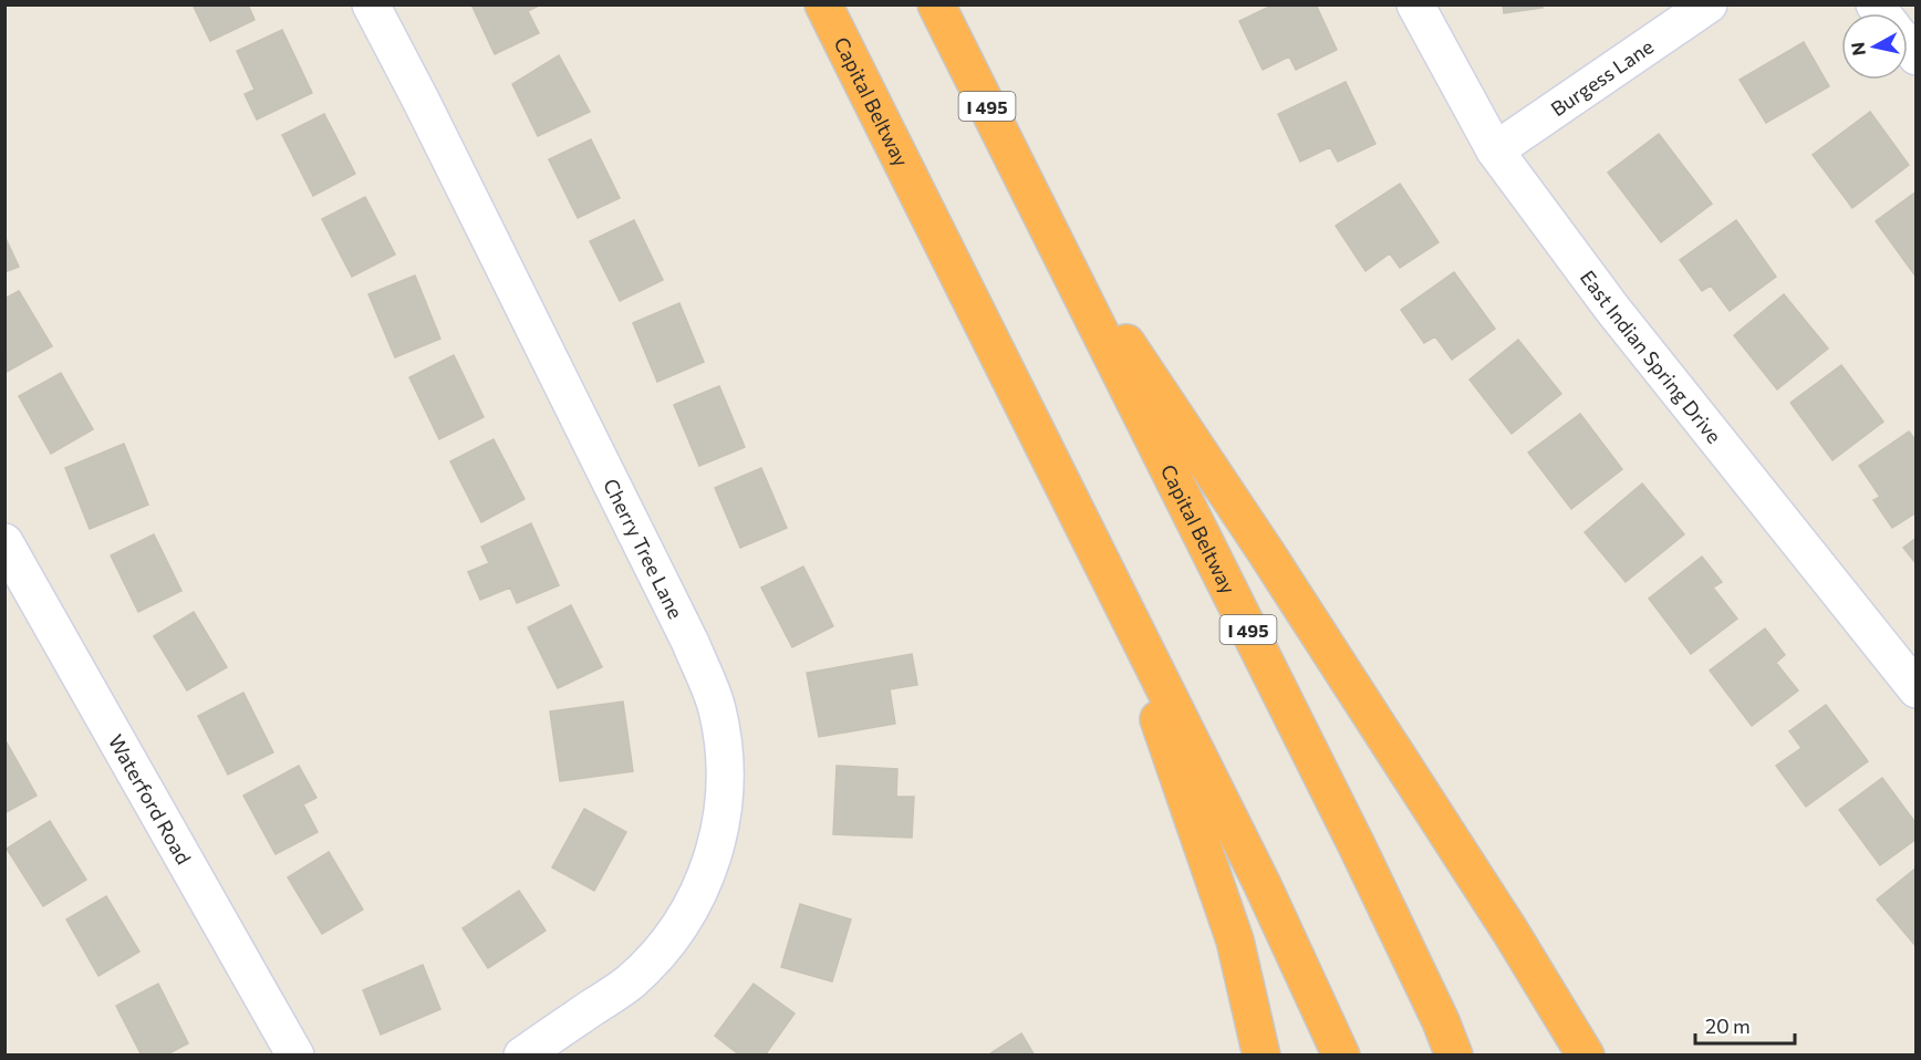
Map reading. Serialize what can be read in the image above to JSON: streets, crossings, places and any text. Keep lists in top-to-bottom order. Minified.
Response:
{"streets":{"highway":["Capital Beltway","I 495"],"street":["Burgess Lane","East Indian Spring Drive","Cherry Tree Lane","Waterford Road"]},"crossings":[["Burgess Lane","East Indian Spring Drive"]],"scale_bar":"20 m","north":"left"}
